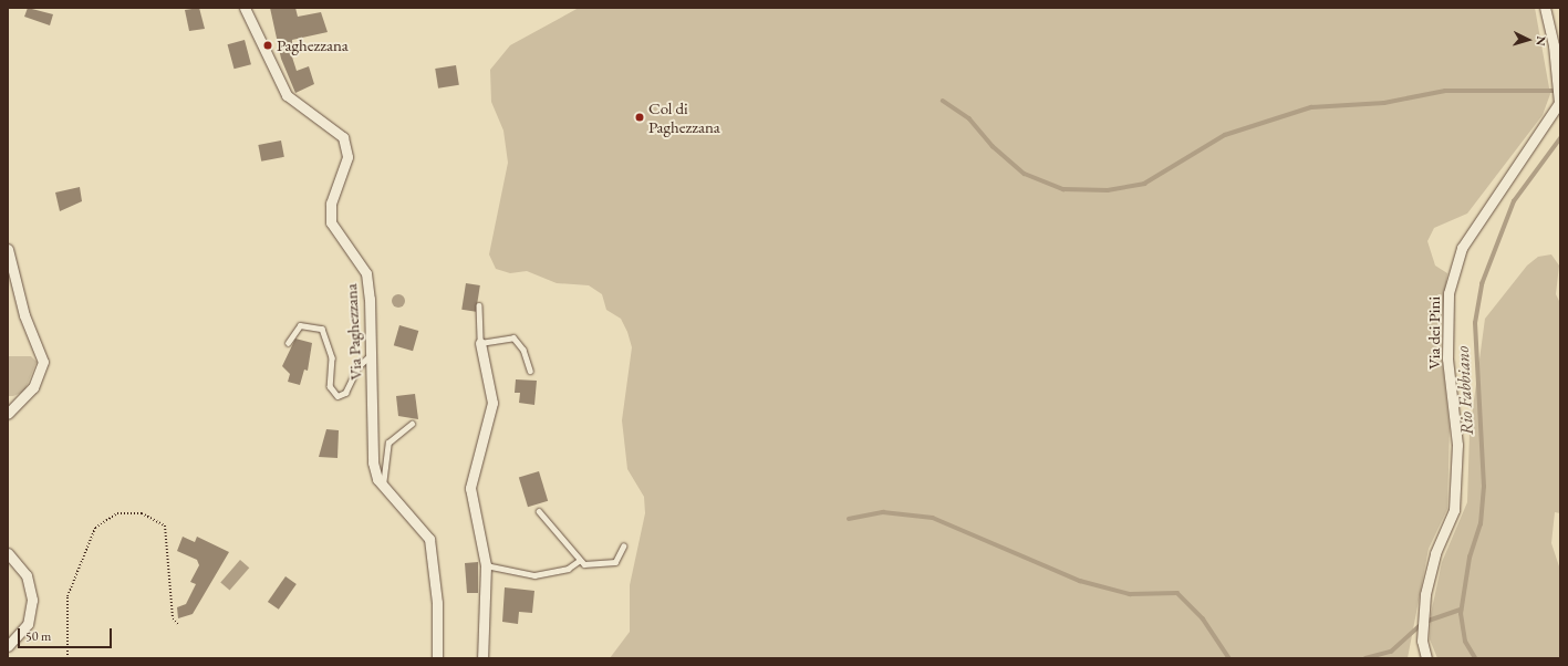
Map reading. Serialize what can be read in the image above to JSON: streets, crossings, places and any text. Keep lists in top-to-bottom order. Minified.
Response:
{"streets":{"street":["Via Paghezzana","Via dei Pini"]},"water":["Rio Fabbiano"],"places":["Paghezzana","Col di Paghezzana"],"scale_bar":"50 m","north":"right"}
